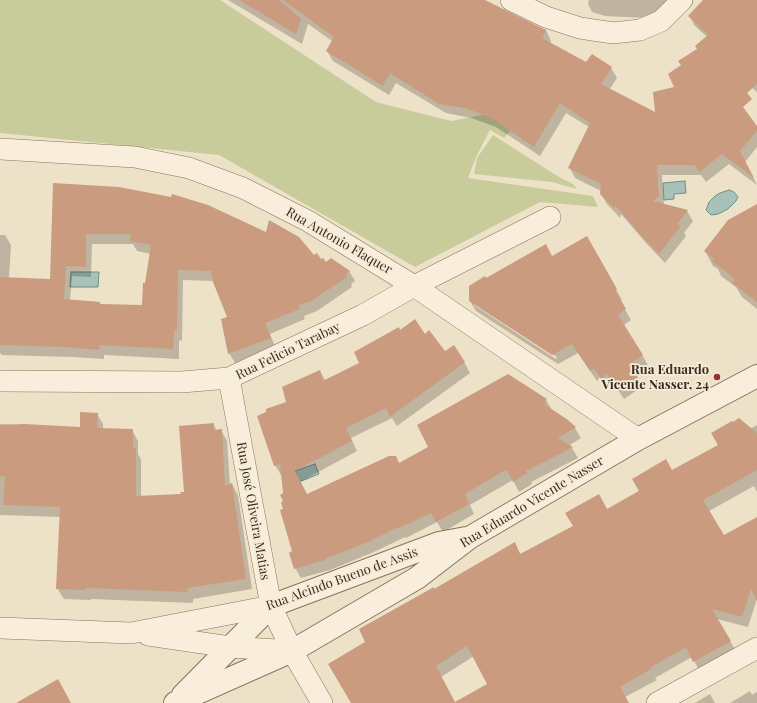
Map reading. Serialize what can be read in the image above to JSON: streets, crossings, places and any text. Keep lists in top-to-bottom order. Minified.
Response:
{"streets":{"street":["Rua Antonio Flaquer","Rua Felicio Tarabay","Rua Eduardo Vicente Nasser","Rua José Oliveira Matias","Rua Alcindo Bueno de Assis"]},"crossings":[["Rua Antonio Flaquer","Rua Felicio Tarabay"],["Rua Antonio Flaquer","Rua Eduardo Vicente Nasser"],["Rua Felicio Tarabay","Rua José Oliveira Matias"],["Rua Eduardo Vicente Nasser","Rua José Oliveira Matias"],["Rua Eduardo Vicente Nasser","Rua Alcindo Bueno de Assis"],["Rua José Oliveira Matias","Rua Alcindo Bueno de Assis"]],"places":["Rua Eduardo Vicente Nasser, 24"]}
